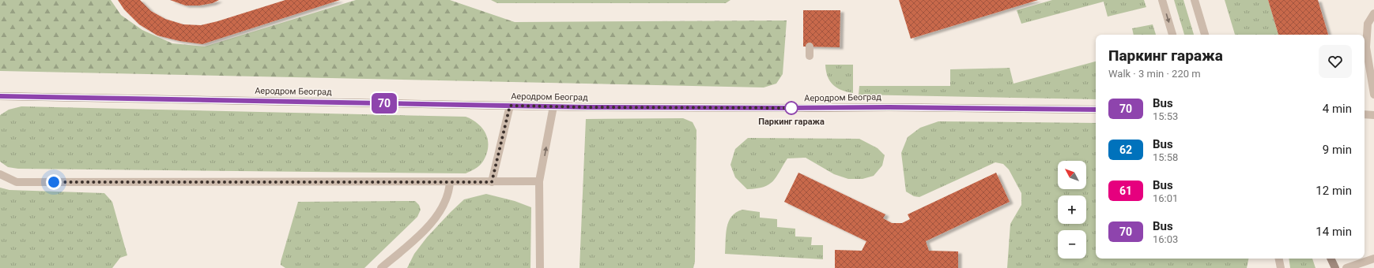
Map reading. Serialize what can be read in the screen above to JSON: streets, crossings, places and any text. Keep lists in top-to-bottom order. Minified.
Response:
{"streets":{"street":["Аеродром Београд"]},"places":["Паркинг гаража"],"lines":["bus line 70"],"north":"top left","page":{"on_map":"70","heading":["Паркинг гаража","Walk · 3 min · 220 m"],"list":[{"mark":"70","name":"Bus","note":"15:53","value":"4 min"},{"mark":"62","name":"Bus","note":"15:58","value":"9 min"},{"mark":"61","name":"Bus","note":"16:01","value":"12 min"},{"mark":"70","name":"Bus","note":"16:03","value":"14 min"}],"map_buttons":["+","−"]}}
